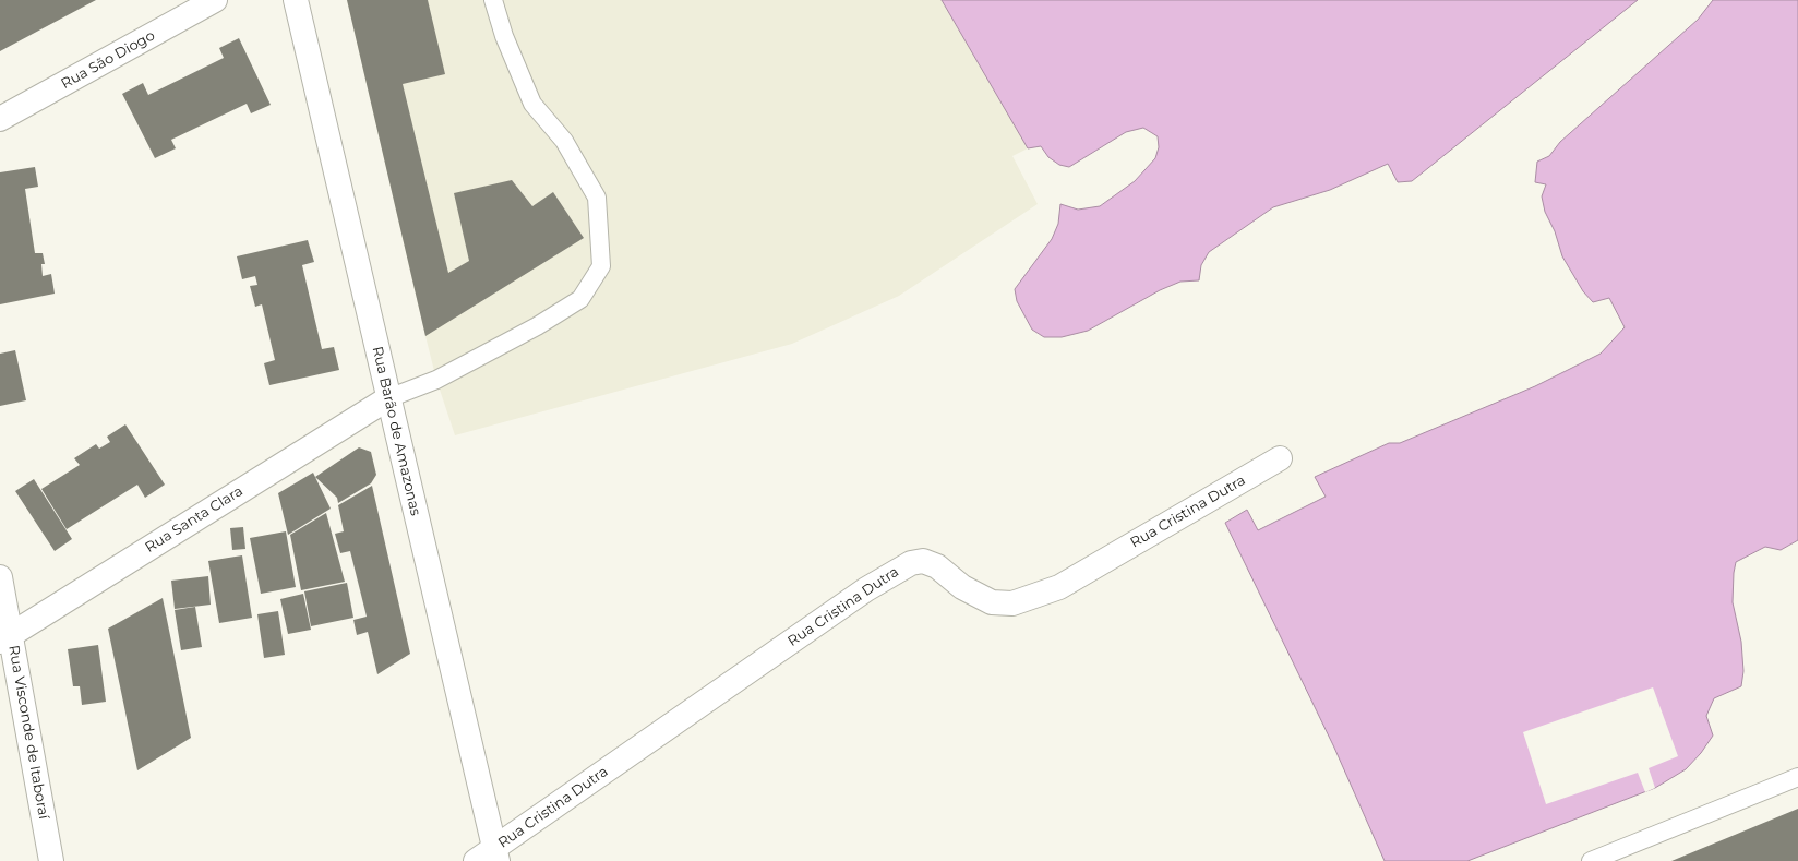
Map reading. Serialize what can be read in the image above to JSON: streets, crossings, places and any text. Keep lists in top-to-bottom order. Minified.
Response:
{"streets":{"street":["Rua São Diogo","Rua Barão de Amazonas","Rua Cristina Dutra","Rua Santa Clara","Rua Visconde de Itaboraí"]},"crossings":[["Rua Barão de Amazonas","Rua Cristina Dutra"],["Rua Barão de Amazonas","Rua Santa Clara"],["Rua Santa Clara","Rua Visconde de Itaboraí"]]}
